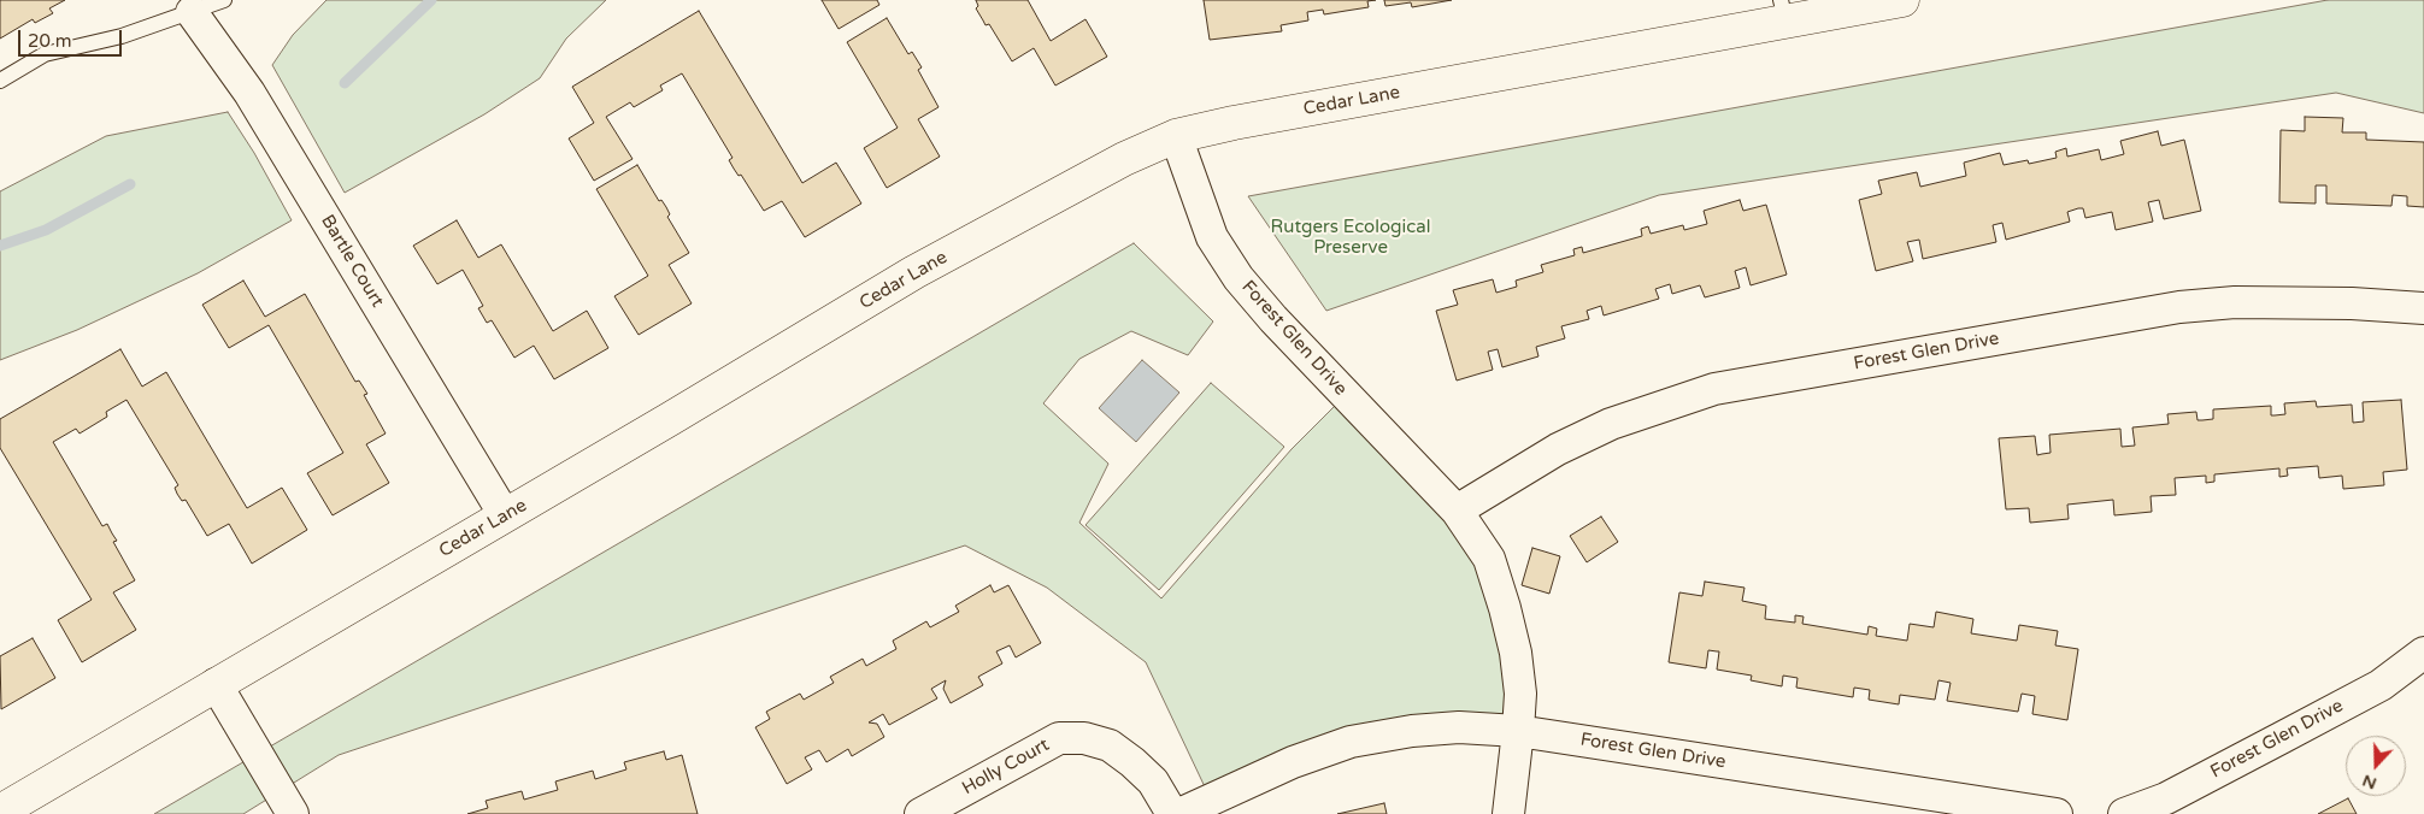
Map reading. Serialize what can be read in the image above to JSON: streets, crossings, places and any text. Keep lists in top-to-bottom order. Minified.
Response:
{"streets":{"street":["Cedar Lane","Bartle Court","Forest Glen Drive","Holly Court"]},"crossings":[["Cedar Lane","Bartle Court"],["Cedar Lane","Forest Glen Drive"]],"parks":["Rutgers Ecological Preserve"],"scale_bar":"20 m","north":"bottom"}
